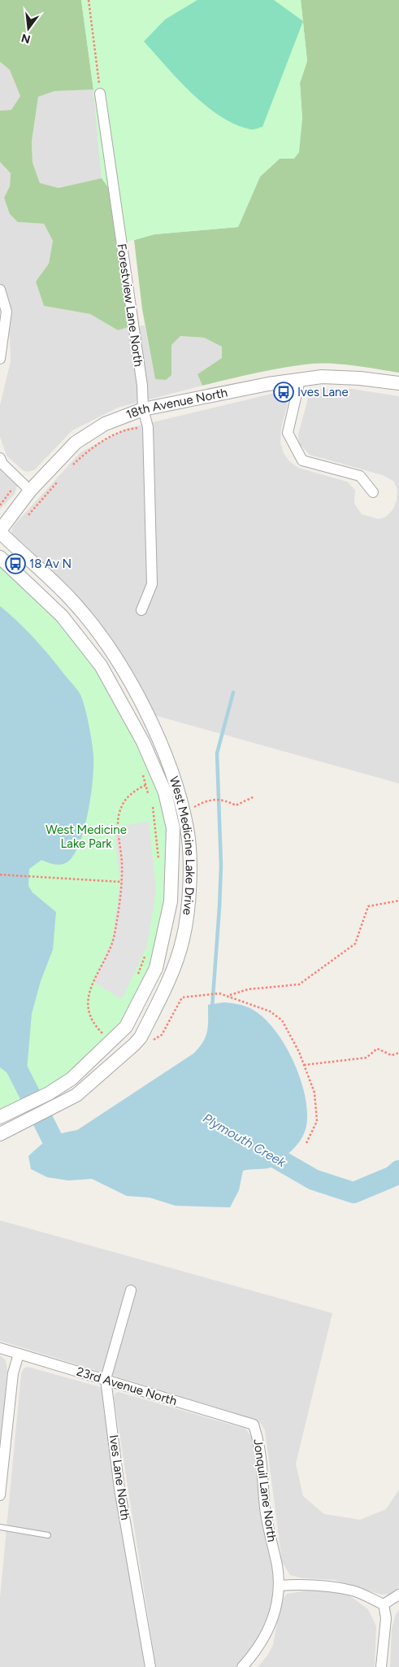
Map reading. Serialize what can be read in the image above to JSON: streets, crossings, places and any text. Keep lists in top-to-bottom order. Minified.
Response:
{"streets":{"street":["Forestview Lane North","18th Avenue North","West Medicine Lake Drive","23rd Avenue North","Ives Lane North","Jonquil Lane North"]},"crossings":[["Forestview Lane North","18th Avenue North"],["18th Avenue North","West Medicine Lake Drive"],["23rd Avenue North","Ives Lane North"],["23rd Avenue North","Jonquil Lane North"]],"water":["Plymouth Creek"],"parks":["West Medicine Lake Park"],"places":{"bus stop":["Ives Lane","18 Av N"]},"north":"bottom"}
